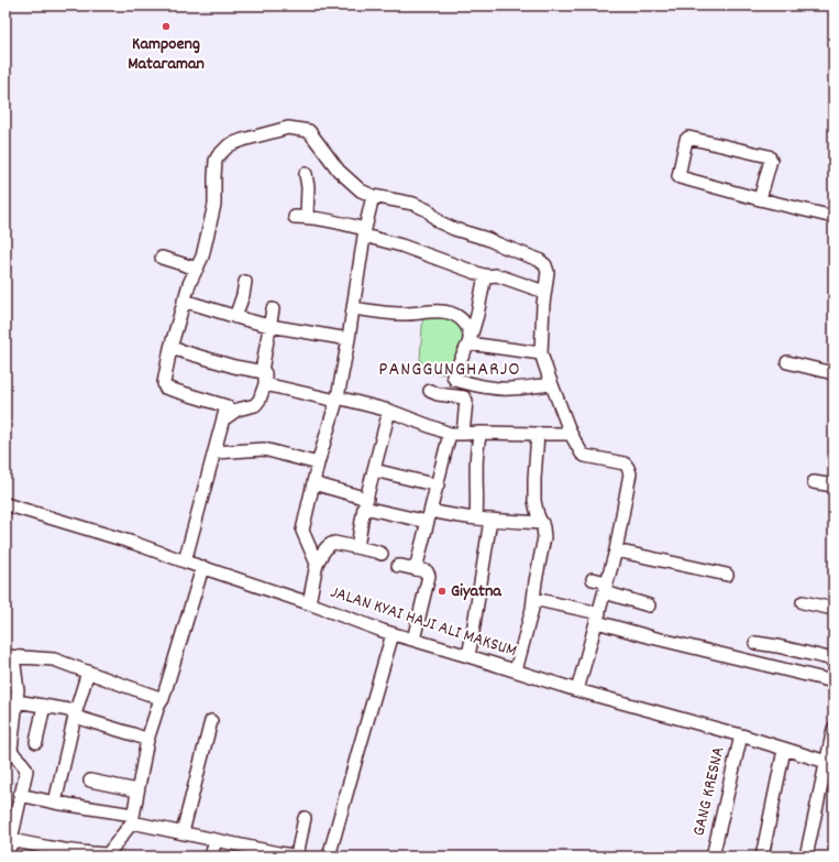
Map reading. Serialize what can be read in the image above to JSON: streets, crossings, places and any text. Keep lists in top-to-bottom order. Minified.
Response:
{"streets":{"street":["JALAN KYAI HAJI ALI MAKSUM","GANG KRESNA"]},"crossings":[["JALAN KYAI HAJI ALI MAKSUM","GANG KRESNA"]],"districts":["PANGGUNGHARJO"],"places":["Kampoeng Mataraman","Giyatna"]}
